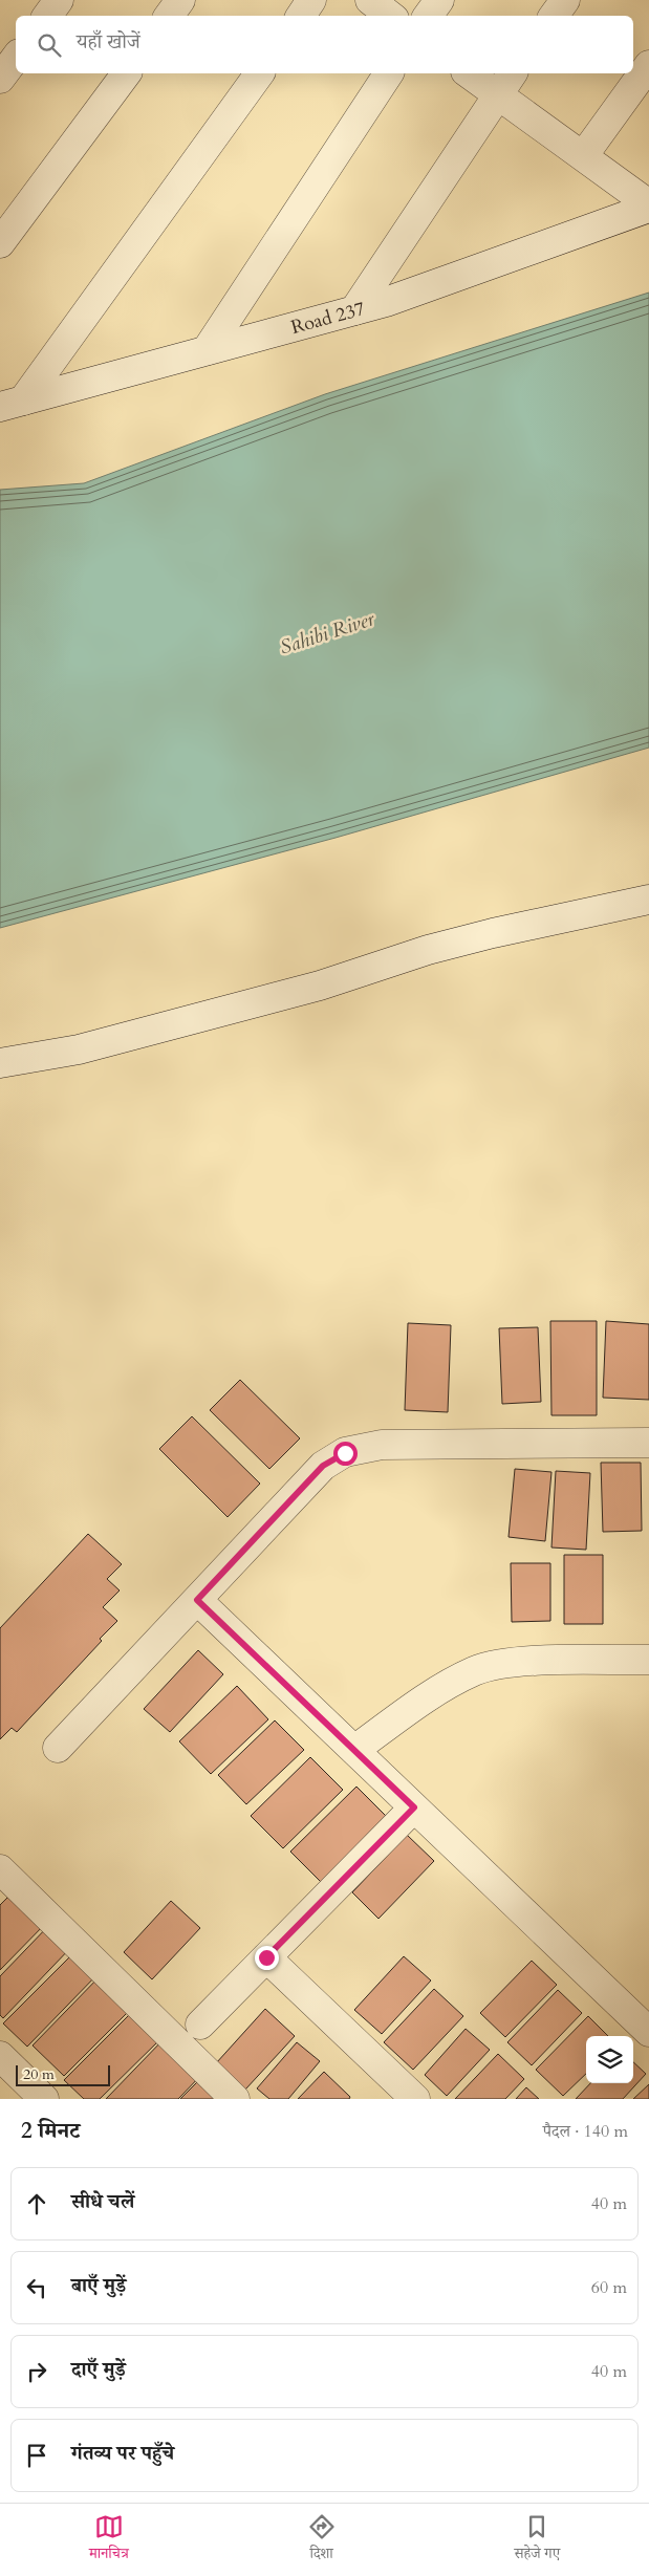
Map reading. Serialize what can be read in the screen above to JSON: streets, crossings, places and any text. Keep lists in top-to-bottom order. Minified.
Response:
{"streets":{"street":["Road 237"]},"water":["Sahibi River"],"scale_bar":"20 m","page":{"search":"यहाँ खोजें","scale":"20 m","heading":["2 मिनट","पैदल · 140 m"],"list":[["सीधे चलें","40 m"],["बाएँ मुड़ें","60 m"],["दाएँ मुड़ें","40 m"],"गंतव्य पर पहुँचे"],"nav":["मानचित्र","दिशा","सहेजे गए"]}}
